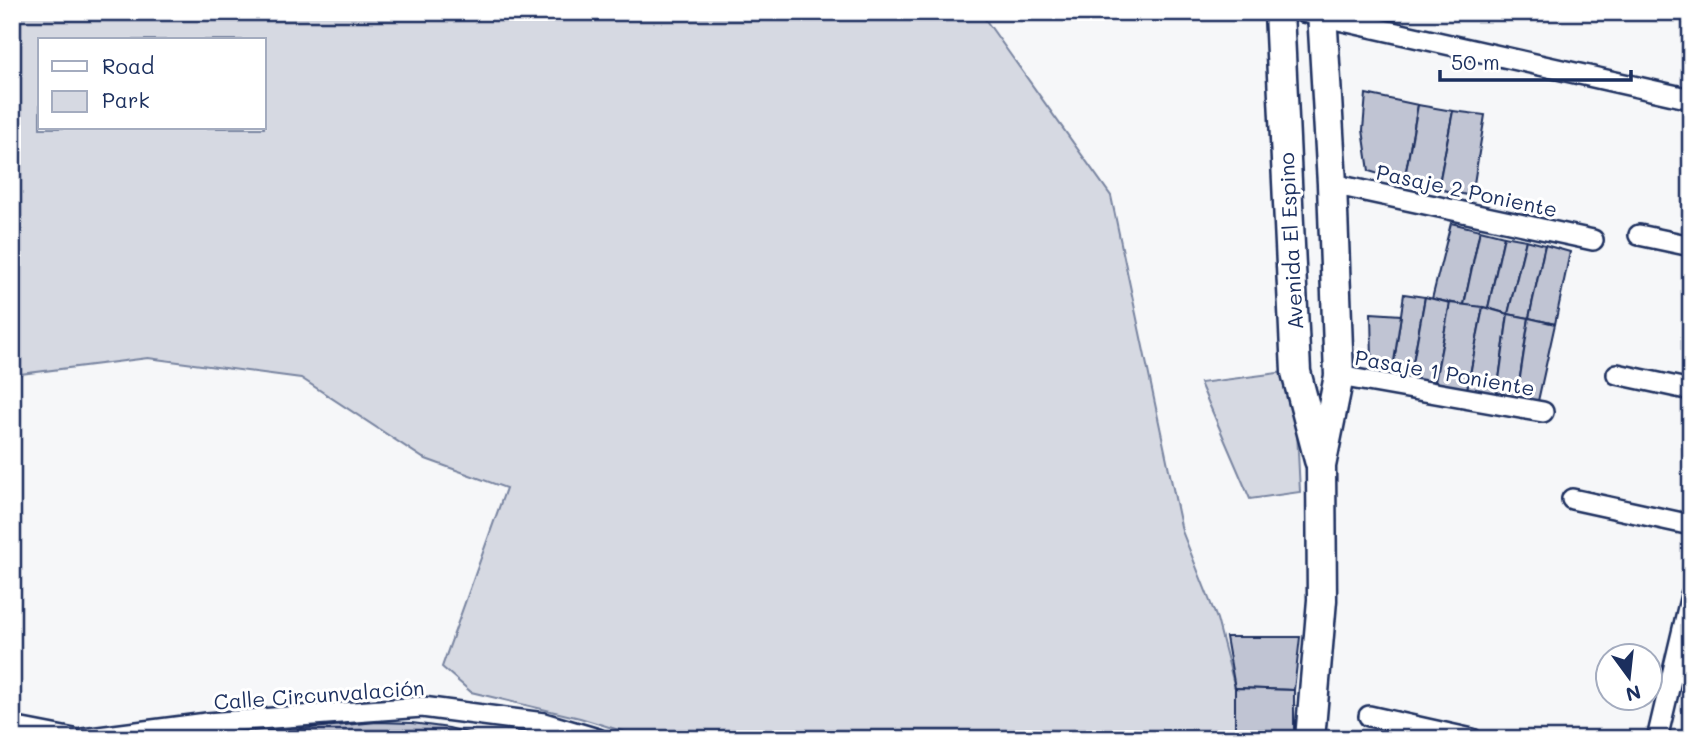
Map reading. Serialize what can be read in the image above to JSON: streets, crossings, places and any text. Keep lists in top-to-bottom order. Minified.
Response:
{"streets":{"main road":["Avenida El Espino"],"street":["Pasaje 2 Poniente","Pasaje 1 Poniente","Calle Circunvalación"]},"crossings":[["Pasaje 2 Poniente","Avenida El Espino"],["Avenida El Espino","Pasaje 1 Poniente"]],"legend":["Road","Park"],"scale_bar":"50 m","north":"bottom"}
